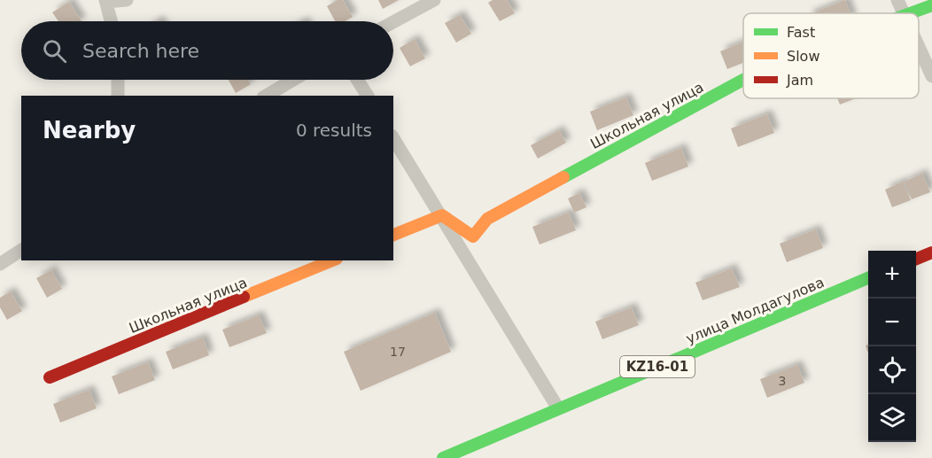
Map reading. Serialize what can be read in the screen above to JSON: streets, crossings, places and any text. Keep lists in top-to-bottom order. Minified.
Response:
{"streets":{"street":["Школьная улица","улица Молдагулова","KZ16-01"]},"house_numbers":["17","3"],"legend":["Fast","Slow","Jam"],"page":{"search":"Search here","heading":["Nearby","0 results"],"map_buttons":["+","−"]}}
